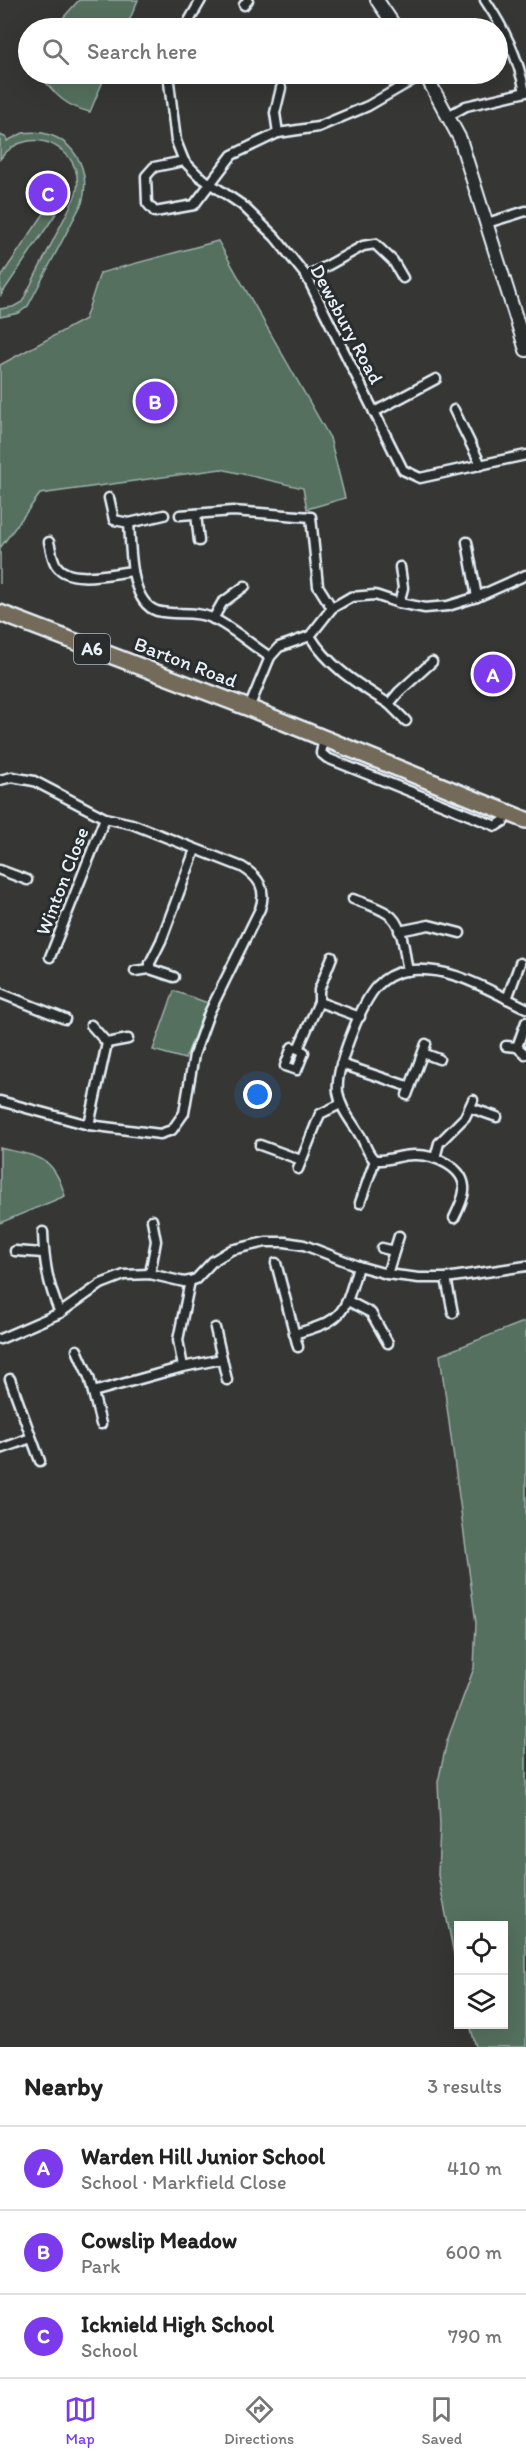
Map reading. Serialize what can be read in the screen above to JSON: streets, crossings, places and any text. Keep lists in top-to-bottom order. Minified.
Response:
{"streets":{"highway":["A6","Barton Road"],"street":["Dewsbury Road","Winton Close"]},"page":{"search":"Search here","pins":["C","B","A"],"heading":["Nearby","3 results"],"list":[{"mark":"A","name":"Warden Hill Junior School","note":"School · Markfield Close","value":"410 m"},{"mark":"B","name":"Cowslip Meadow","note":"Park","value":"600 m"},{"mark":"C","name":"Icknield High School","note":"School","value":"790 m"}],"nav":["Map","Directions","Saved"]}}
